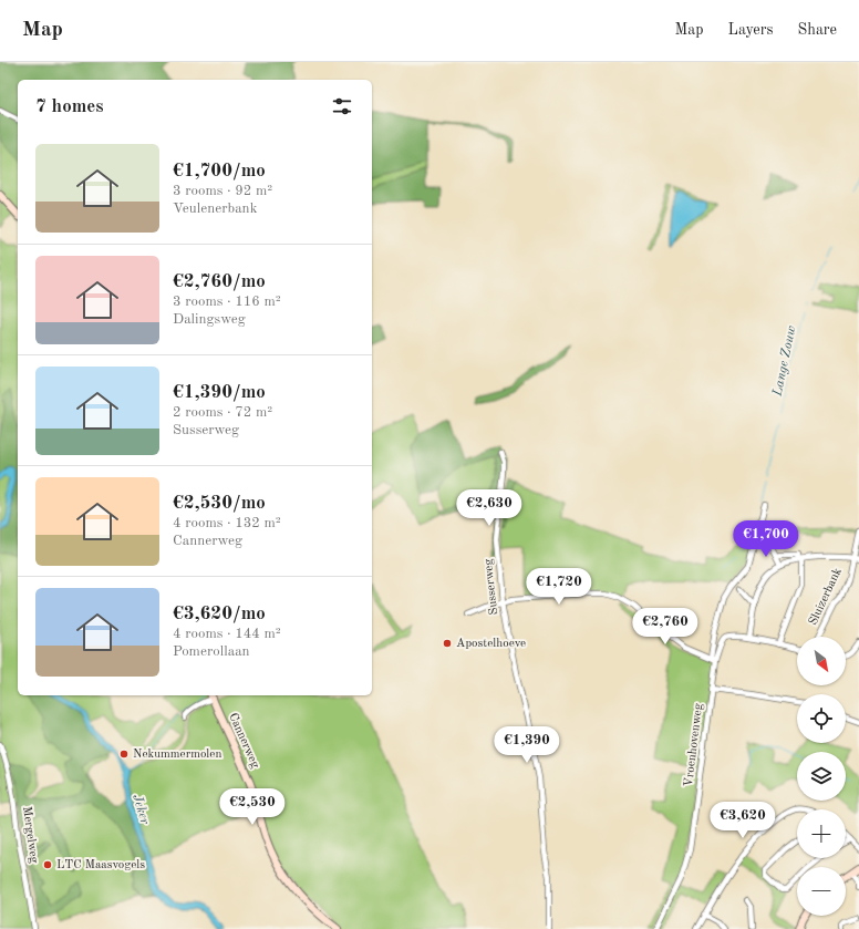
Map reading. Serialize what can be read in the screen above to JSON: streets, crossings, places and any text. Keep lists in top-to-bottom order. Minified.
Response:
{"streets":{"main road":["Cannerweg"],"street":["Susserweg","Sluizerbank","Vroenhovenweg","Mergelweg"]},"water":["Lange Zouw","Jeker"],"places":["Apostelhoeve","Nekummermolen","LTC Maasvogels"],"north":"bottom right","page":{"header":"Map","nav":["Map","Layers","Share"],"heading":"7 homes","list":[{"name":"€1,700/mo","note":"3 rooms · 92 m² · Veulenerbank"},{"name":"€2,760/mo","note":"3 rooms · 116 m² · Dalingsweg"},{"name":"€1,390/mo","note":"2 rooms · 72 m² · Susserweg"},{"name":"€2,530/mo","note":"4 rooms · 132 m² · Cannerweg"},{"name":"€3,620/mo","note":"4 rooms · 144 m² · Pomerollaan"}],"price":["€2,630","€1,700","€1,720","€2,760","€1,390","€2,530","€3,620"],"map_buttons":["+","−"]}}
